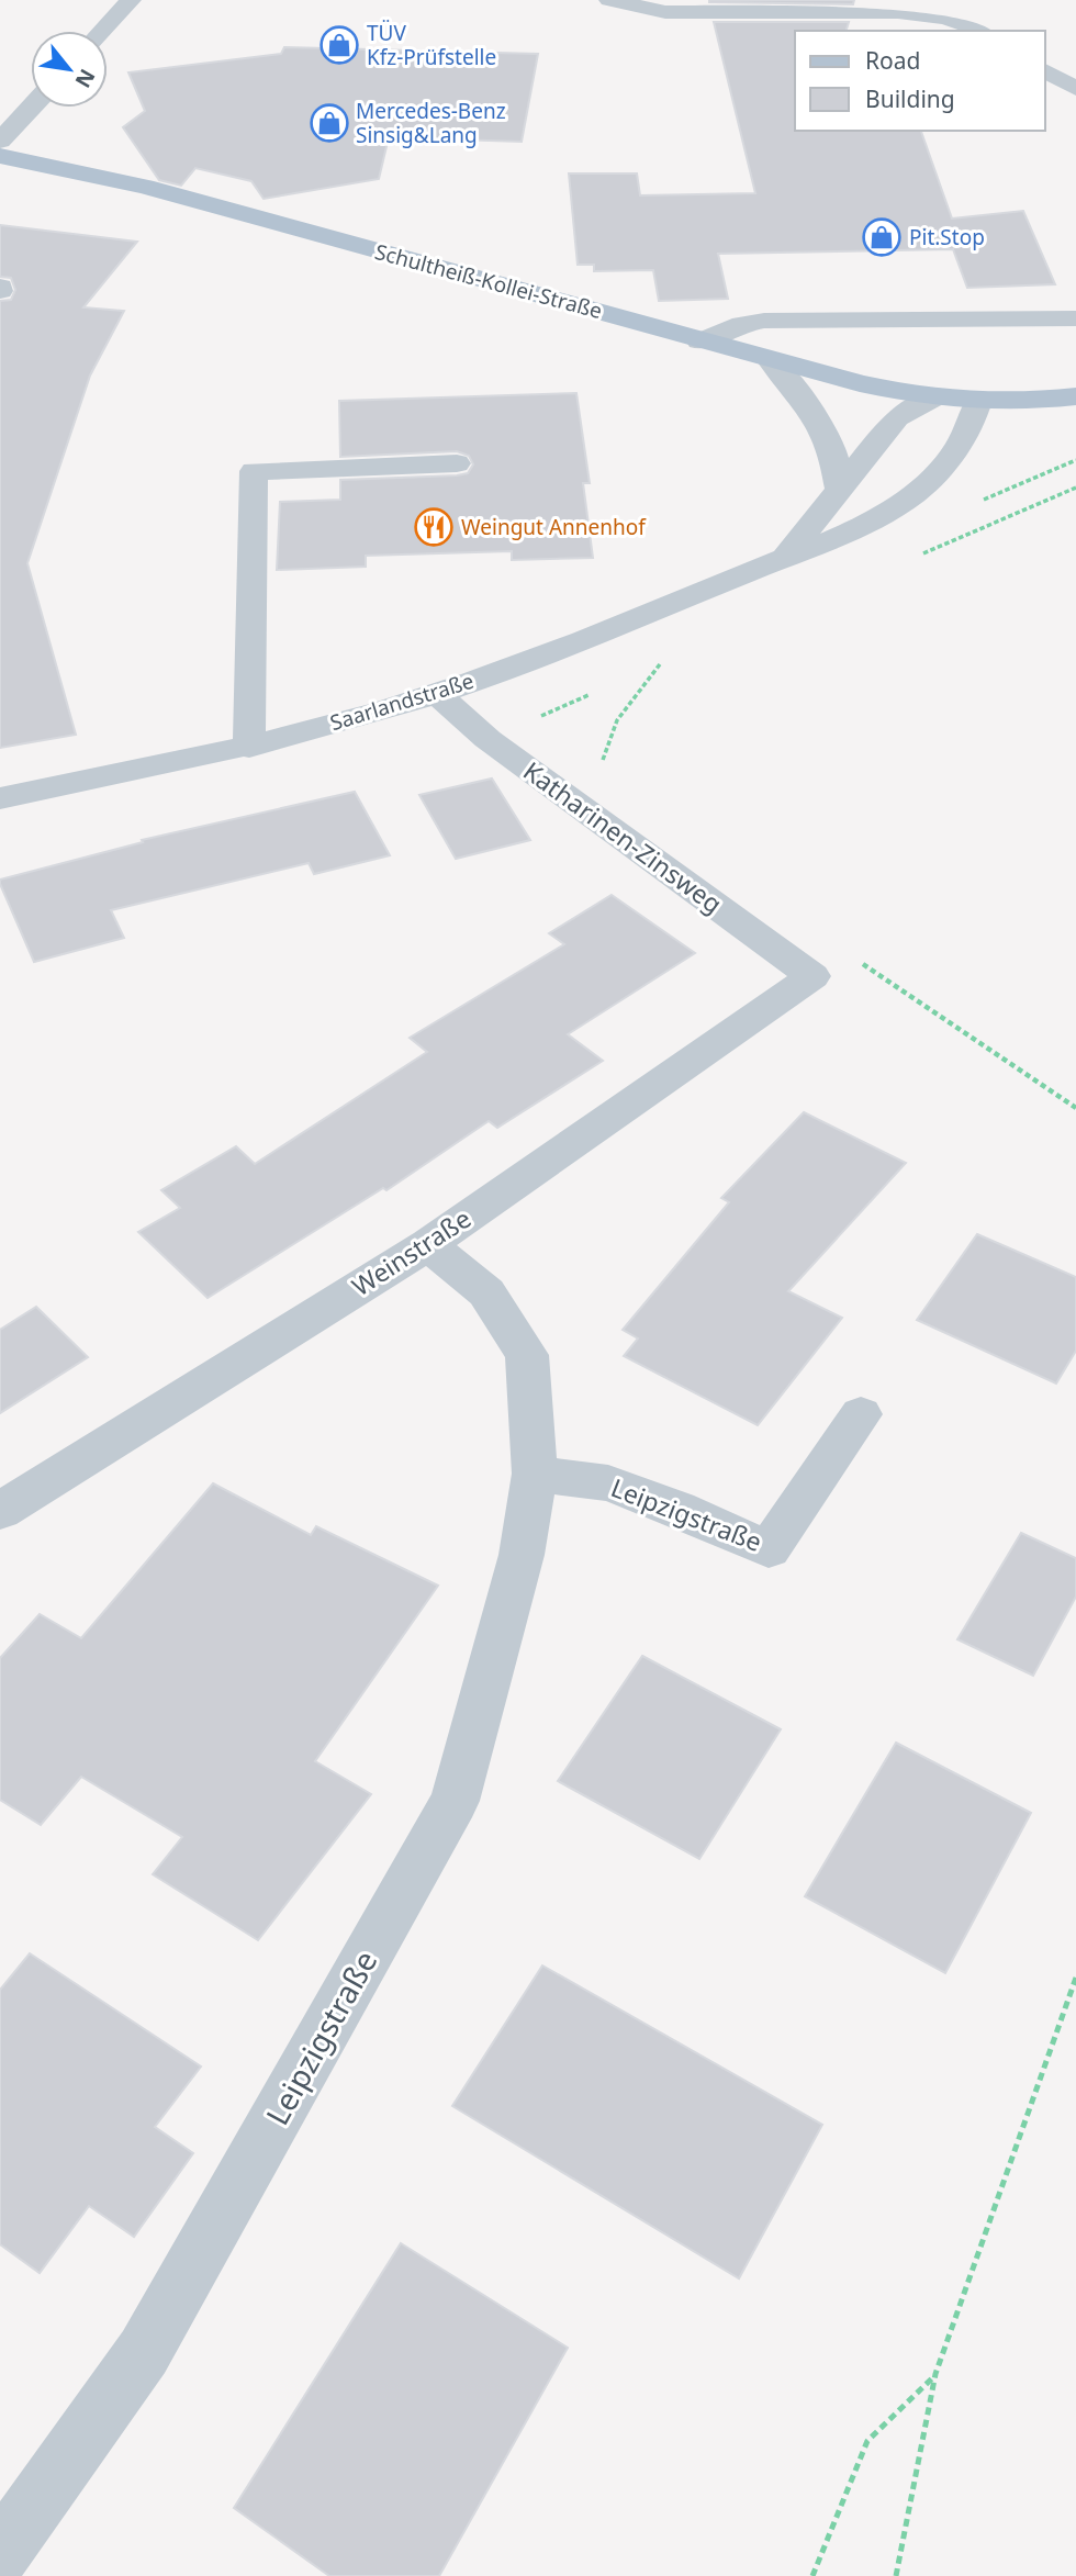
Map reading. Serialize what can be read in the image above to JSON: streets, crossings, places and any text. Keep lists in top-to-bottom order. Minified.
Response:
{"streets":{"main road":["Schultheiß-Kollei-Straße"],"street":["Saarlandstraße","Katharinen-Zinsweg","Weinstraße","Leipzigstraße"]},"crossings":[["Schultheiß-Kollei-Straße","Saarlandstraße"],["Saarlandstraße","Katharinen-Zinsweg"],["Katharinen-Zinsweg","Weinstraße"],["Weinstraße","Leipzigstraße"]],"places":{"shop":["TÜV Kfz-Prüfstelle","Mercedes-Benz Sinsig&Lang","Pit.Stop"],"restaurant":["Weingut Annenhof"]},"legend":["Road","Building"],"north":"bottom right"}
